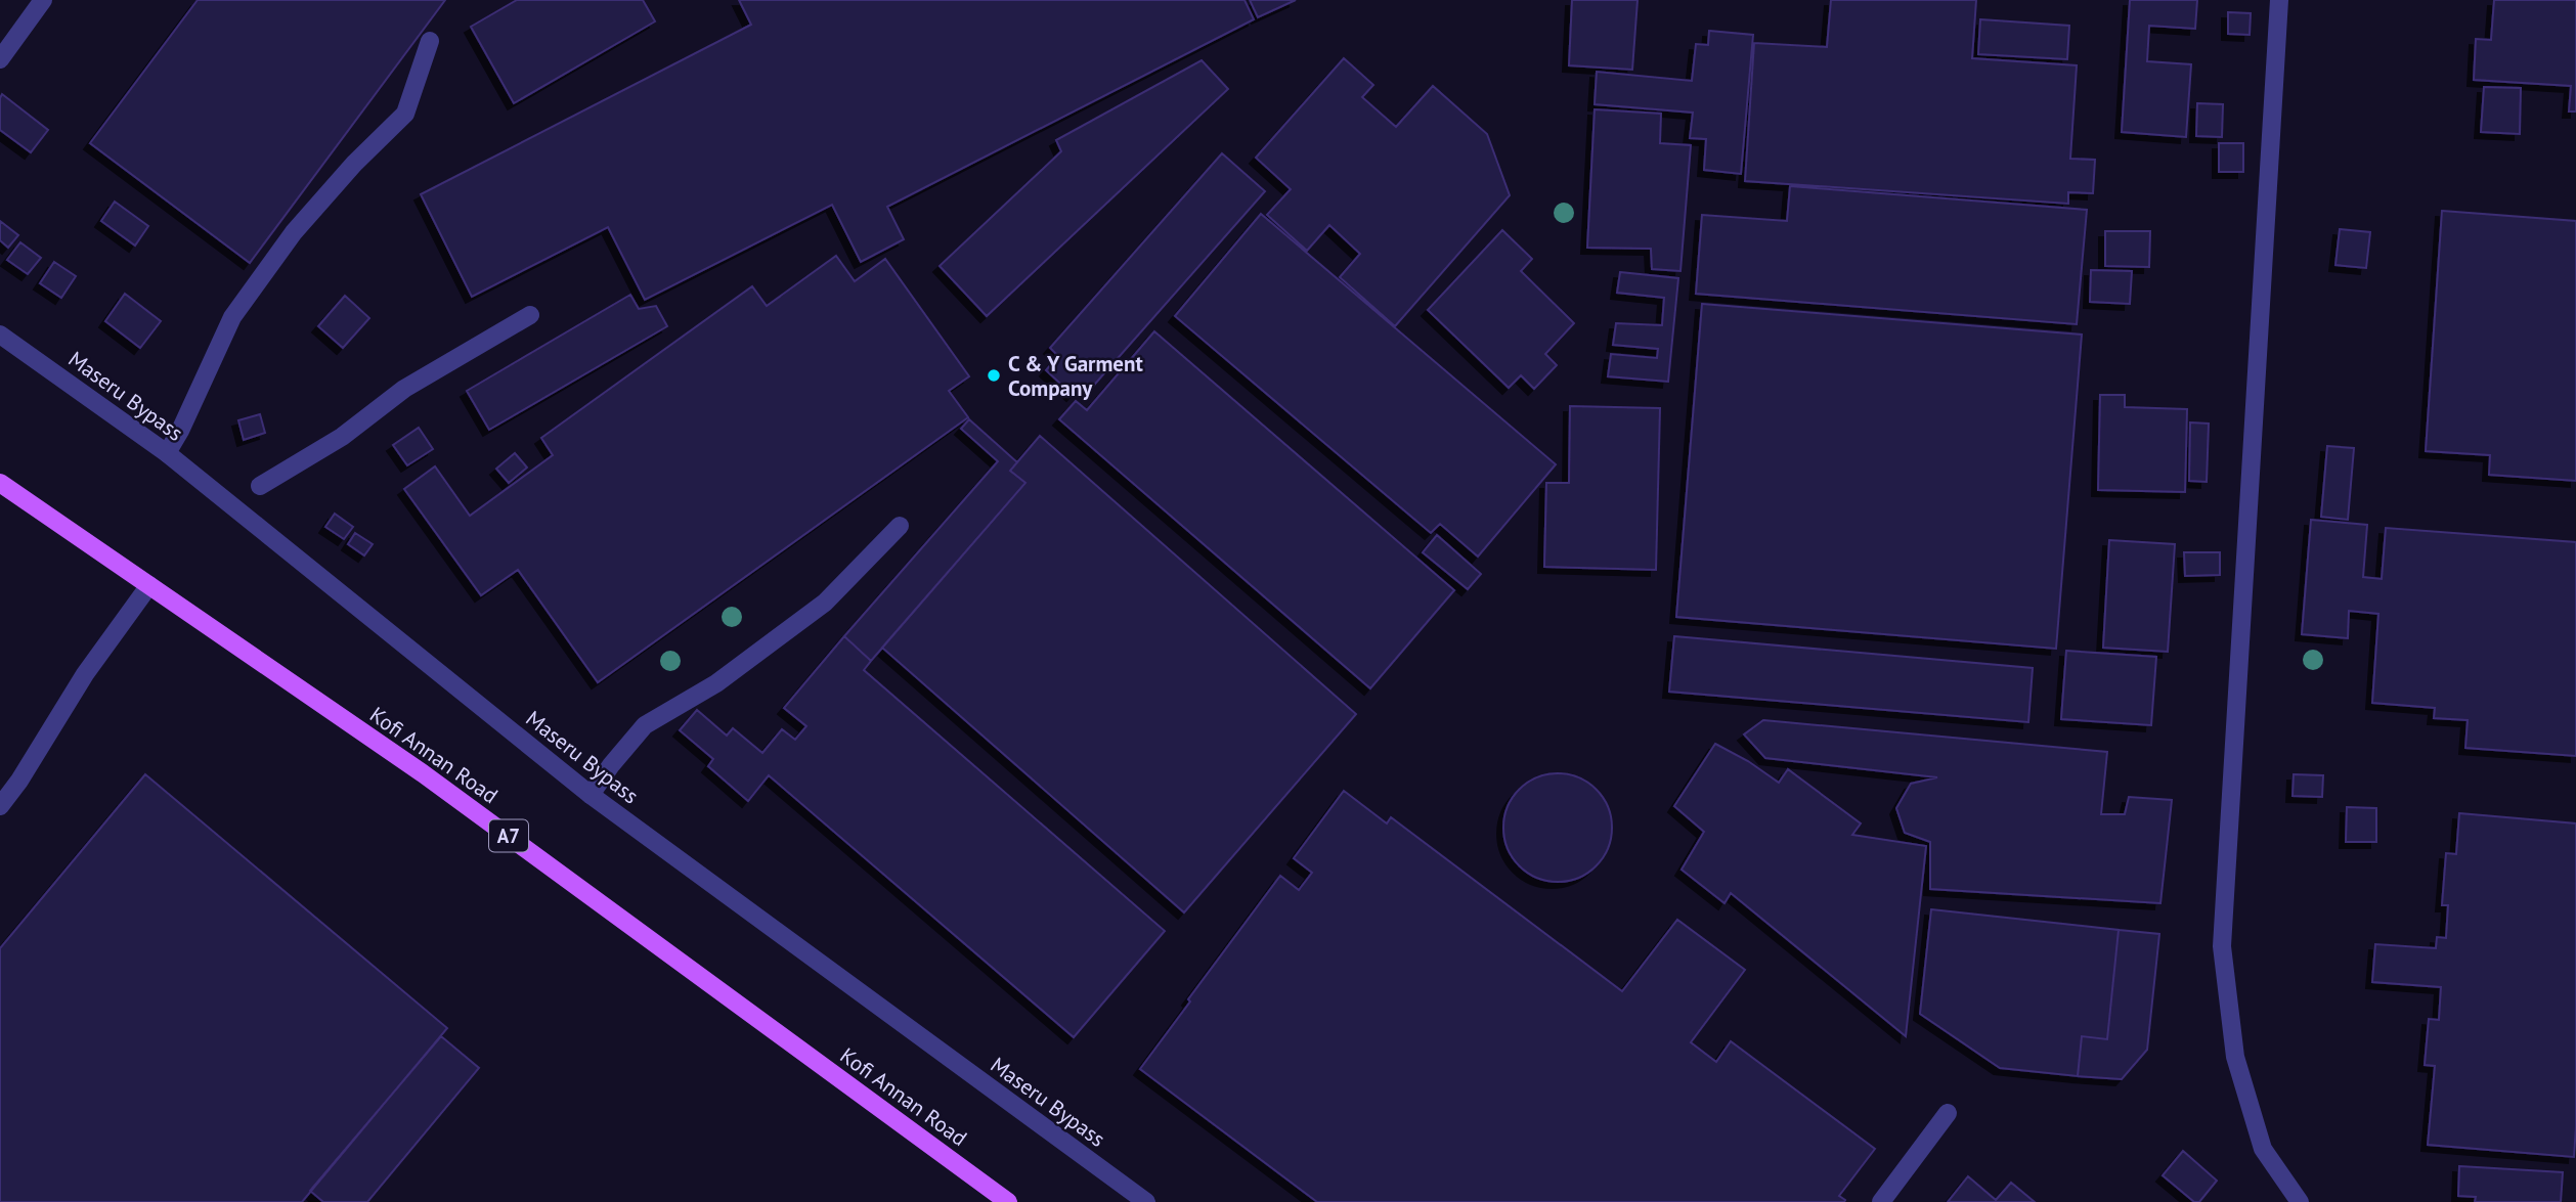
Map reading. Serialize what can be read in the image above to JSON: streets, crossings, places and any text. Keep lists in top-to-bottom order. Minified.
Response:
{"streets":{"main road":["Kofi Annan Road","A7"],"street":["Maseru Bypass"]},"places":["C & Y Garment Company"]}
